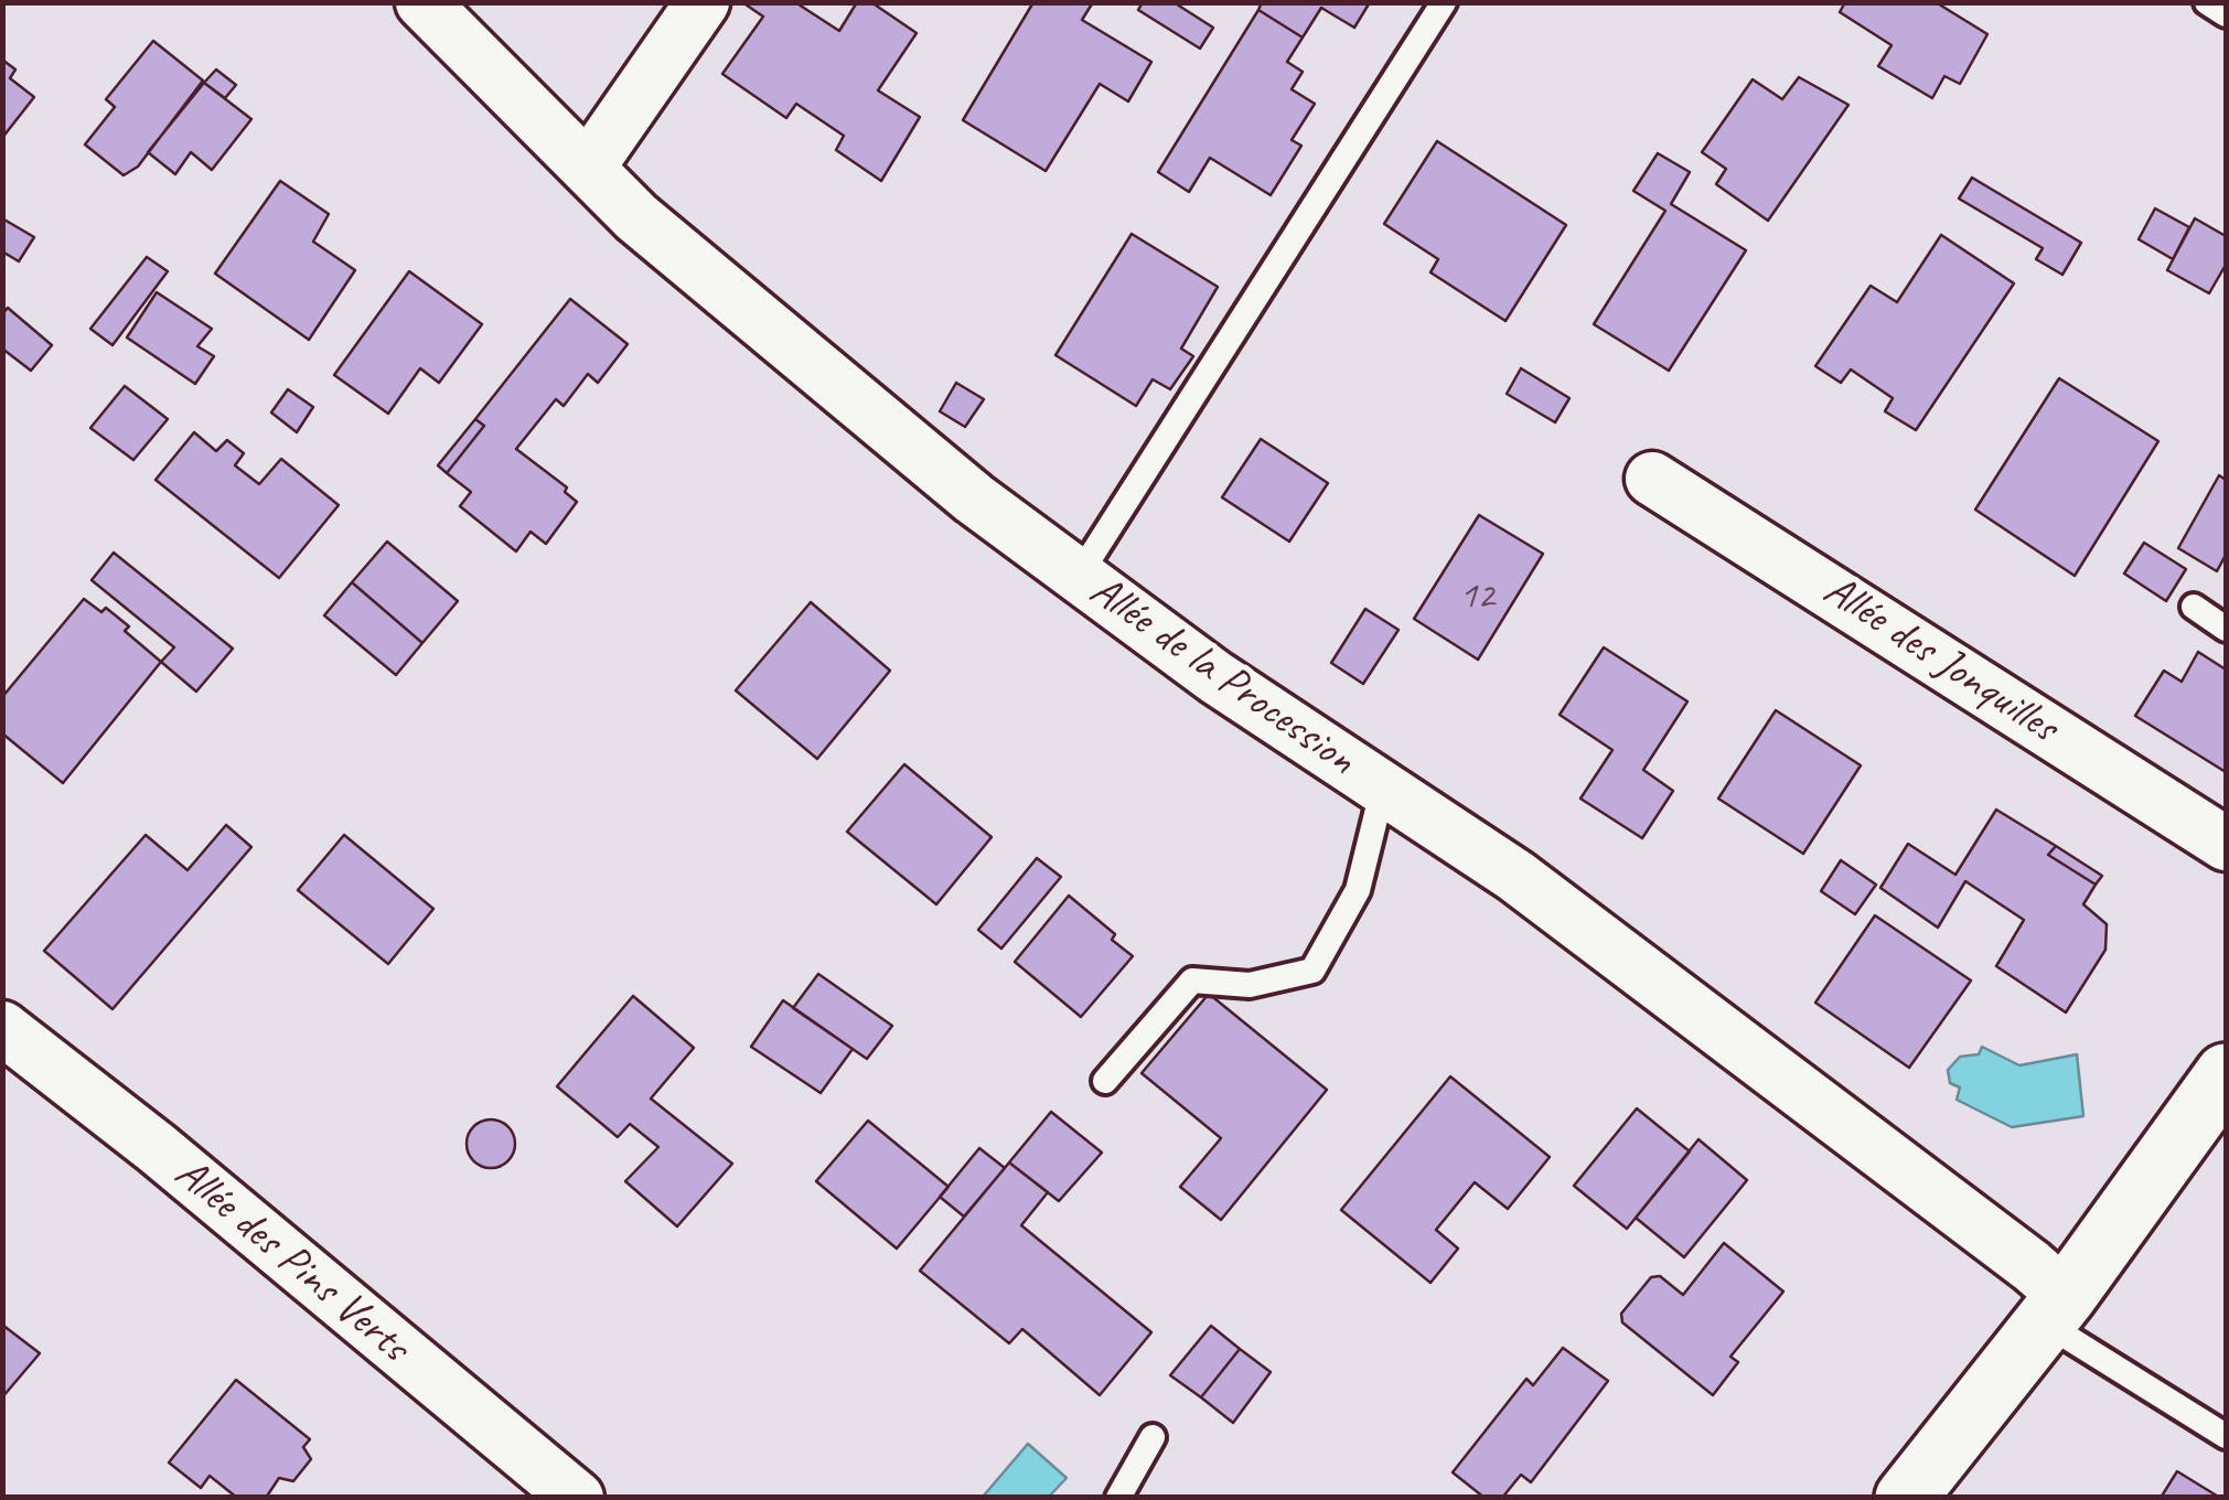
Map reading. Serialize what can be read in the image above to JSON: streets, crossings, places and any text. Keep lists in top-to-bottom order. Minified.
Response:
{"streets":{"street":["Allée des Jonquilles","Allée de la Procession","Allée des Pins Verts"]},"house_numbers":["12"]}
